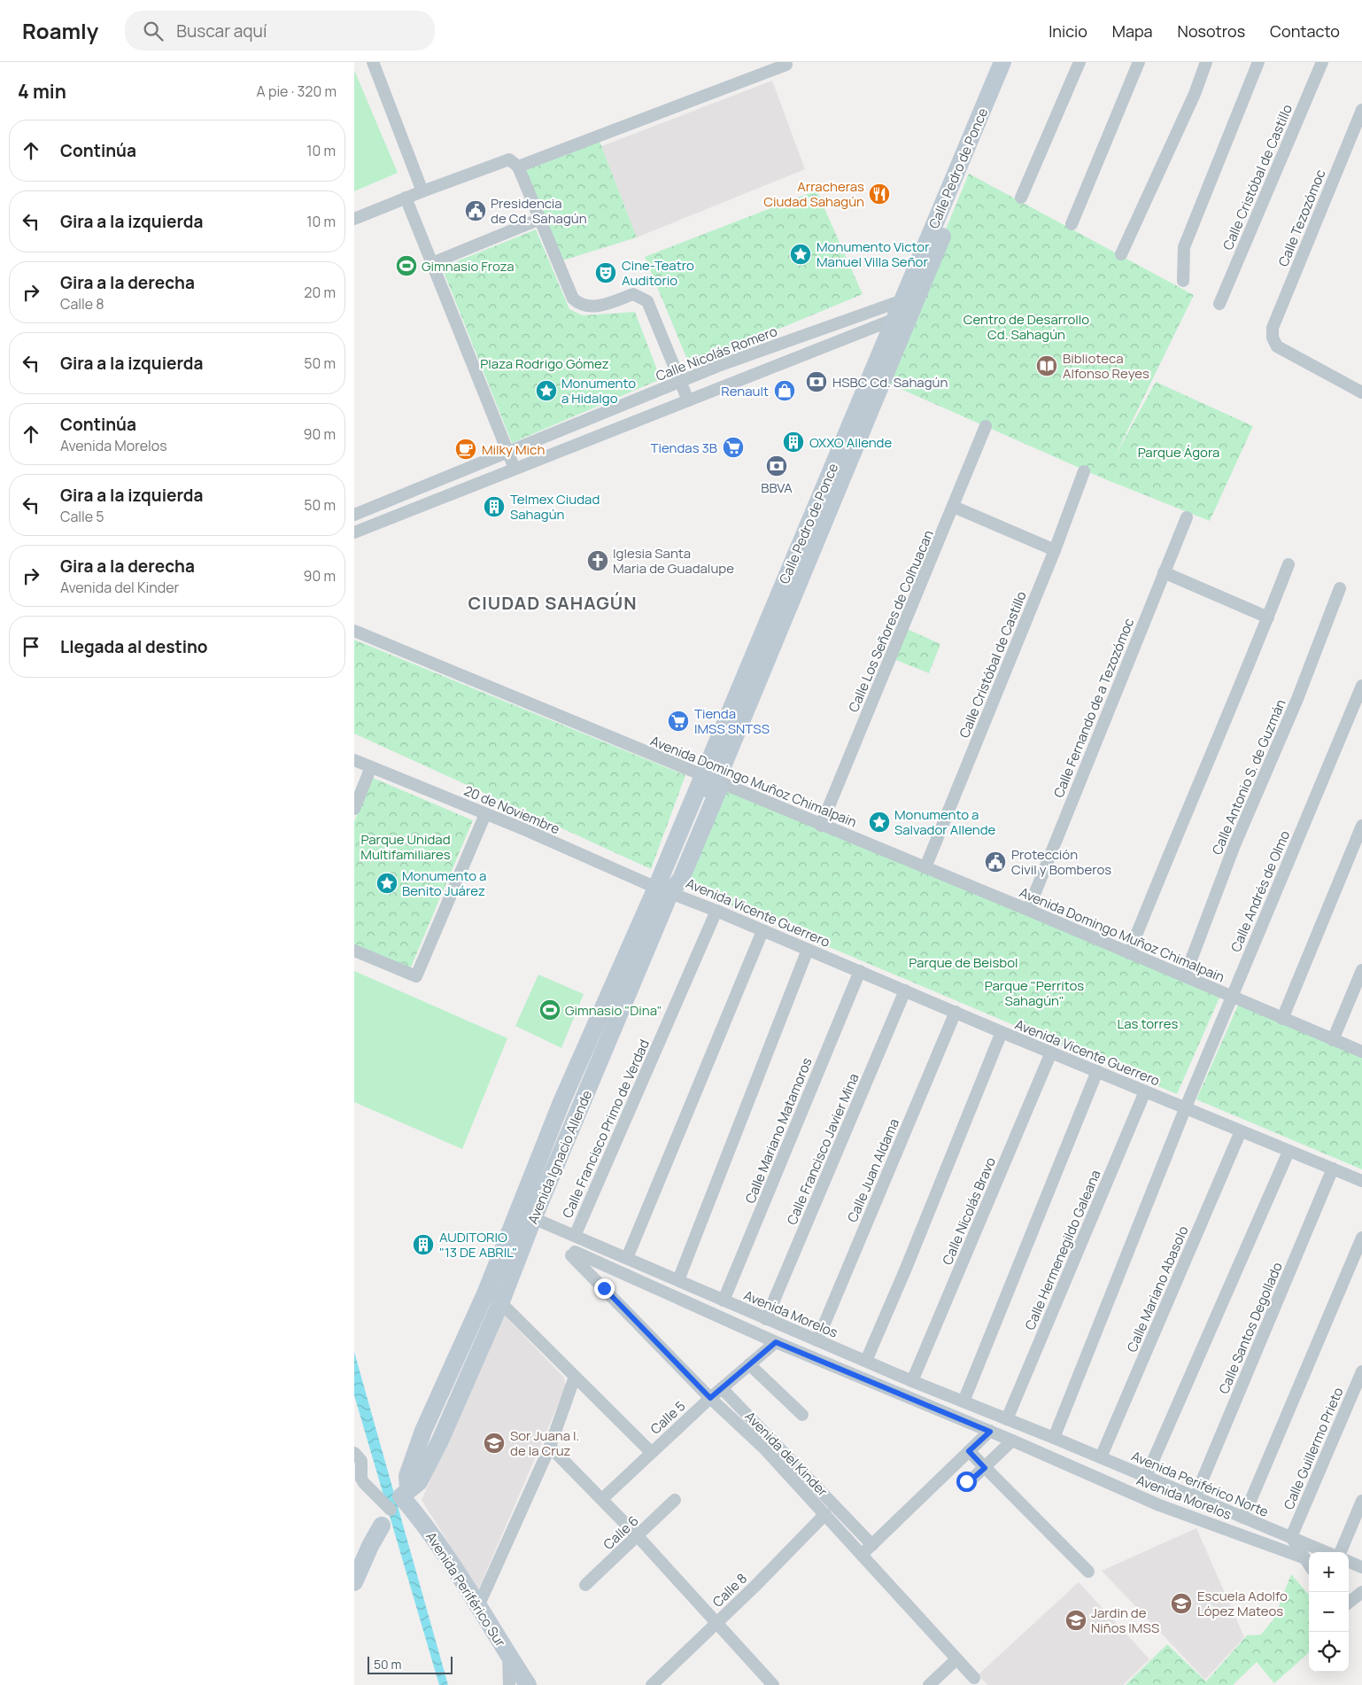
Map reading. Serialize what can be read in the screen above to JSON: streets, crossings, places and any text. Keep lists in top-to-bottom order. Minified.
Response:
{"streets":{"street":["Calle Pedro de Ponce","Calle Cristóbal de Castillo","Calle Tezozómoc","Calle Nicolás Romero","Calle Los Señores de Colhuacan","Calle Fernando de a Tezozómoc","Calle Antonio S. de Guzmán","Avenida Domingo Muñoz Chimalpain","20 de Noviembre","Calle Andrés de Olmo","Avenida Vicente Guerrero","Calle Francisco Primo de Verdad","Calle Mariano Matamoros","Calle Francisco Javier Mina","Avenida Ignacio Allende","Calle Juan Aldama","Calle Nicolás Bravo","Calle Hermenegildo Galeana","Calle Mariano Abasolo","Avenida Morelos","Calle Santos Degollado","Calle 5","Calle Guillermo Prieto","Avenida del Kinder","Avenida Periférico Norte","Calle 6","Avenida Periférico Sur","Calle 8"]},"crossings":[["Calle Pedro de Ponce","Calle Nicolás Romero"],["Calle Pedro de Ponce","Avenida Domingo Muñoz Chimalpain"],["Calle Pedro de Ponce","20 de Noviembre"],["Calle Pedro de Ponce","Avenida Vicente Guerrero"],["Calle Pedro de Ponce","Avenida Ignacio Allende"],["Calle Cristóbal de Castillo","Avenida Domingo Muñoz Chimalpain"],["Calle Los Señores de Colhuacan","Avenida Domingo Muñoz Chimalpain"],["Calle Fernando de a Tezozómoc","Avenida Domingo Muñoz Chimalpain"],["Calle Antonio S. de Guzmán","Avenida Domingo Muñoz Chimalpain"],["Avenida Domingo Muñoz Chimalpain","Calle Andrés de Olmo"],["20 de Noviembre","Avenida Vicente Guerrero"],["20 de Noviembre","Avenida Ignacio Allende"],["Calle Andrés de Olmo","Avenida Vicente Guerrero"],["Avenida Vicente Guerrero","Calle Francisco Primo de Verdad"],["Avenida Vicente Guerrero","Calle Mariano Matamoros"],["Avenida Vicente Guerrero","Calle Francisco Javier Mina"],["Avenida Vicente Guerrero","Avenida Ignacio Allende"],["Avenida Vicente Guerrero","Calle Juan Aldama"],["Avenida Vicente Guerrero","Calle Nicolás Bravo"],["Avenida Vicente Guerrero","Calle Hermenegildo Galeana"],["Avenida Vicente Guerrero","Calle Mariano Abasolo"],["Avenida Vicente Guerrero","Calle Santos Degollado"],["Calle Francisco Primo de Verdad","Avenida Morelos"],["Calle Mariano Matamoros","Avenida Morelos"],["Calle Francisco Javier Mina","Avenida Morelos"],["Avenida Ignacio Allende","Avenida Morelos"],["Avenida Ignacio Allende","Avenida Periférico Sur"],["Calle Juan Aldama","Avenida Morelos"],["Calle Nicolás Bravo","Avenida Morelos"],["Calle Hermenegildo Galeana","Avenida Morelos"],["Calle Mariano Abasolo","Avenida Periférico Norte"],["Avenida Morelos","Calle 5"],["Avenida Morelos","Avenida del Kinder"],["Avenida Morelos","Avenida Periférico Norte"],["Calle Santos Degollado","Avenida Periférico Norte"],["Calle 5","Avenida del Kinder"],["Calle Guillermo Prieto","Avenida Periférico Norte"],["Avenida del Kinder","Calle 8"]],"districts":["CIUDAD SAHAGÚN"],"parks":["Centro de Desarrollo Cd. Sahagún","Plaza Rodrigo Gómez","Parque Ágora","Parque Unidad Multifamiliares","Parque de Beisbol","Parque \"Perritos Sahagún\"","Las torres"],"places":{"restaurant":["Arracheras Ciudad Sahagún"],"public building":["Presidencia de Cd. Sahagún","Protección Civil y Bomberos"],"place":["Monumento Victor Manuel Villa Señor","Monumento a Hidalgo","Monumento a Salvador Allende","Monumento a Benito Juárez"],"sports":["Gimnasio Froza","Gimnasio \"Dina\""],"theatre":["Cine-Teatro Auditorio"],"library":["Biblioteca Alfonso Reyes"],"bank":["HSBC Cd. Sahagún","BBVA"],"shop":["Renault"],"building":["OXXO Allende","Telmex Ciudad Sahagún","AUDITORIO \"13 DE ABRIL\""],"supermarket":["Tiendas 3B","Tienda IMSS SNTSS"],"cafe":["Milky Mich"],"church":["Iglesia Santa Maria de Guadalupe"],"school or university":["Sor Juana I. de la Cruz","Escuela Adolfo López Mateos","Jardin de Niños IMSS"]},"scale_bar":"50 m","page":{"header":"Roamly","search":"Buscar aquí","nav":["Inicio","Mapa","Nosotros","Contacto"],"heading":["4 min","A pie · 320 m"],"list":[["Continúa","10 m"],["Gira a la izquierda","10 m"],["Gira a la derecha","Calle 8","20 m"],["Gira a la izquierda","50 m"],["Continúa","Avenida Morelos","90 m"],["Gira a la izquierda","Calle 5","50 m"],["Gira a la derecha","Avenida del Kinder","90 m"],"Llegada al destino"],"map_buttons":["+","−"],"scale":"50 m"}}
